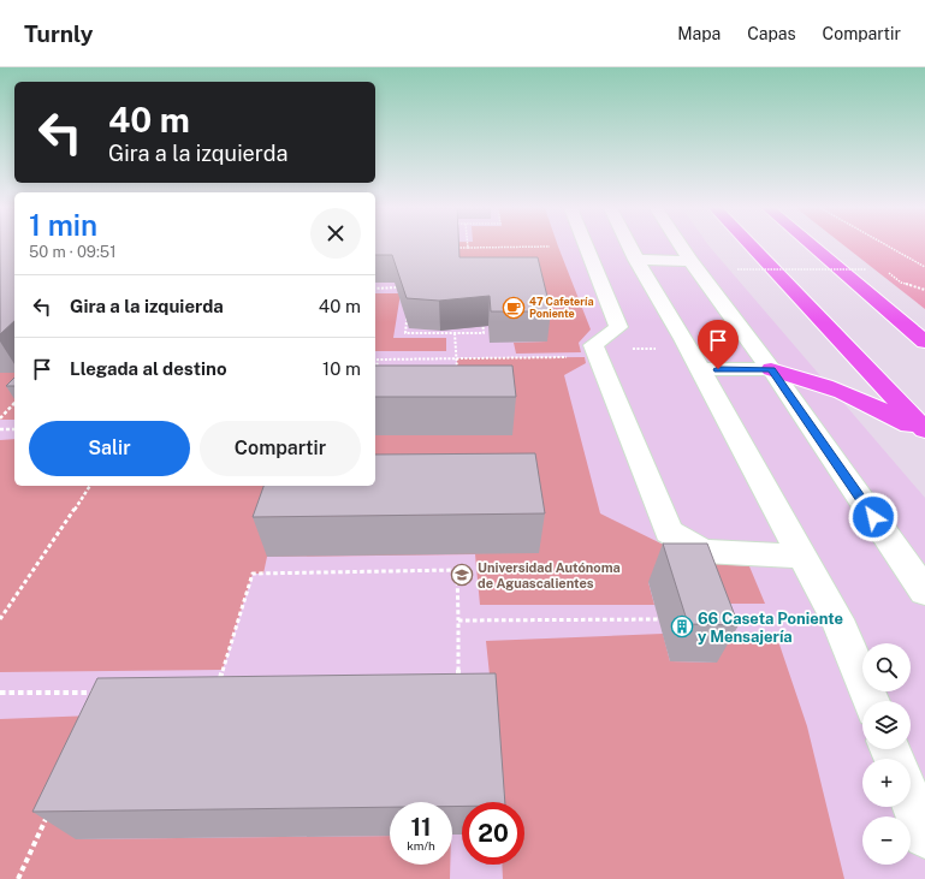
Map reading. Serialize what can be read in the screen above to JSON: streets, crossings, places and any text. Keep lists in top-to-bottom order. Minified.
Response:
{"places":{"cafe":["47 Cafetería Poniente"],"school or university":["Universidad Autónoma de Aguascalientes"],"building":["66 Caseta Poniente y Mensajería"]},"page":{"header":"Turnly","nav":["Mapa","Capas","Compartir"],"turn":["40 m","Gira a la izquierda"],"heading":["1 min","50 m · 09:51"],"list":[{"name":"Gira a la izquierda","value":"40 m"},{"name":"Llegada al destino","value":"10 m"}],"buttons":["Salir","Compartir"],"map_buttons":["+","−"],"speed":"11 km/h","limit":"20"}}
